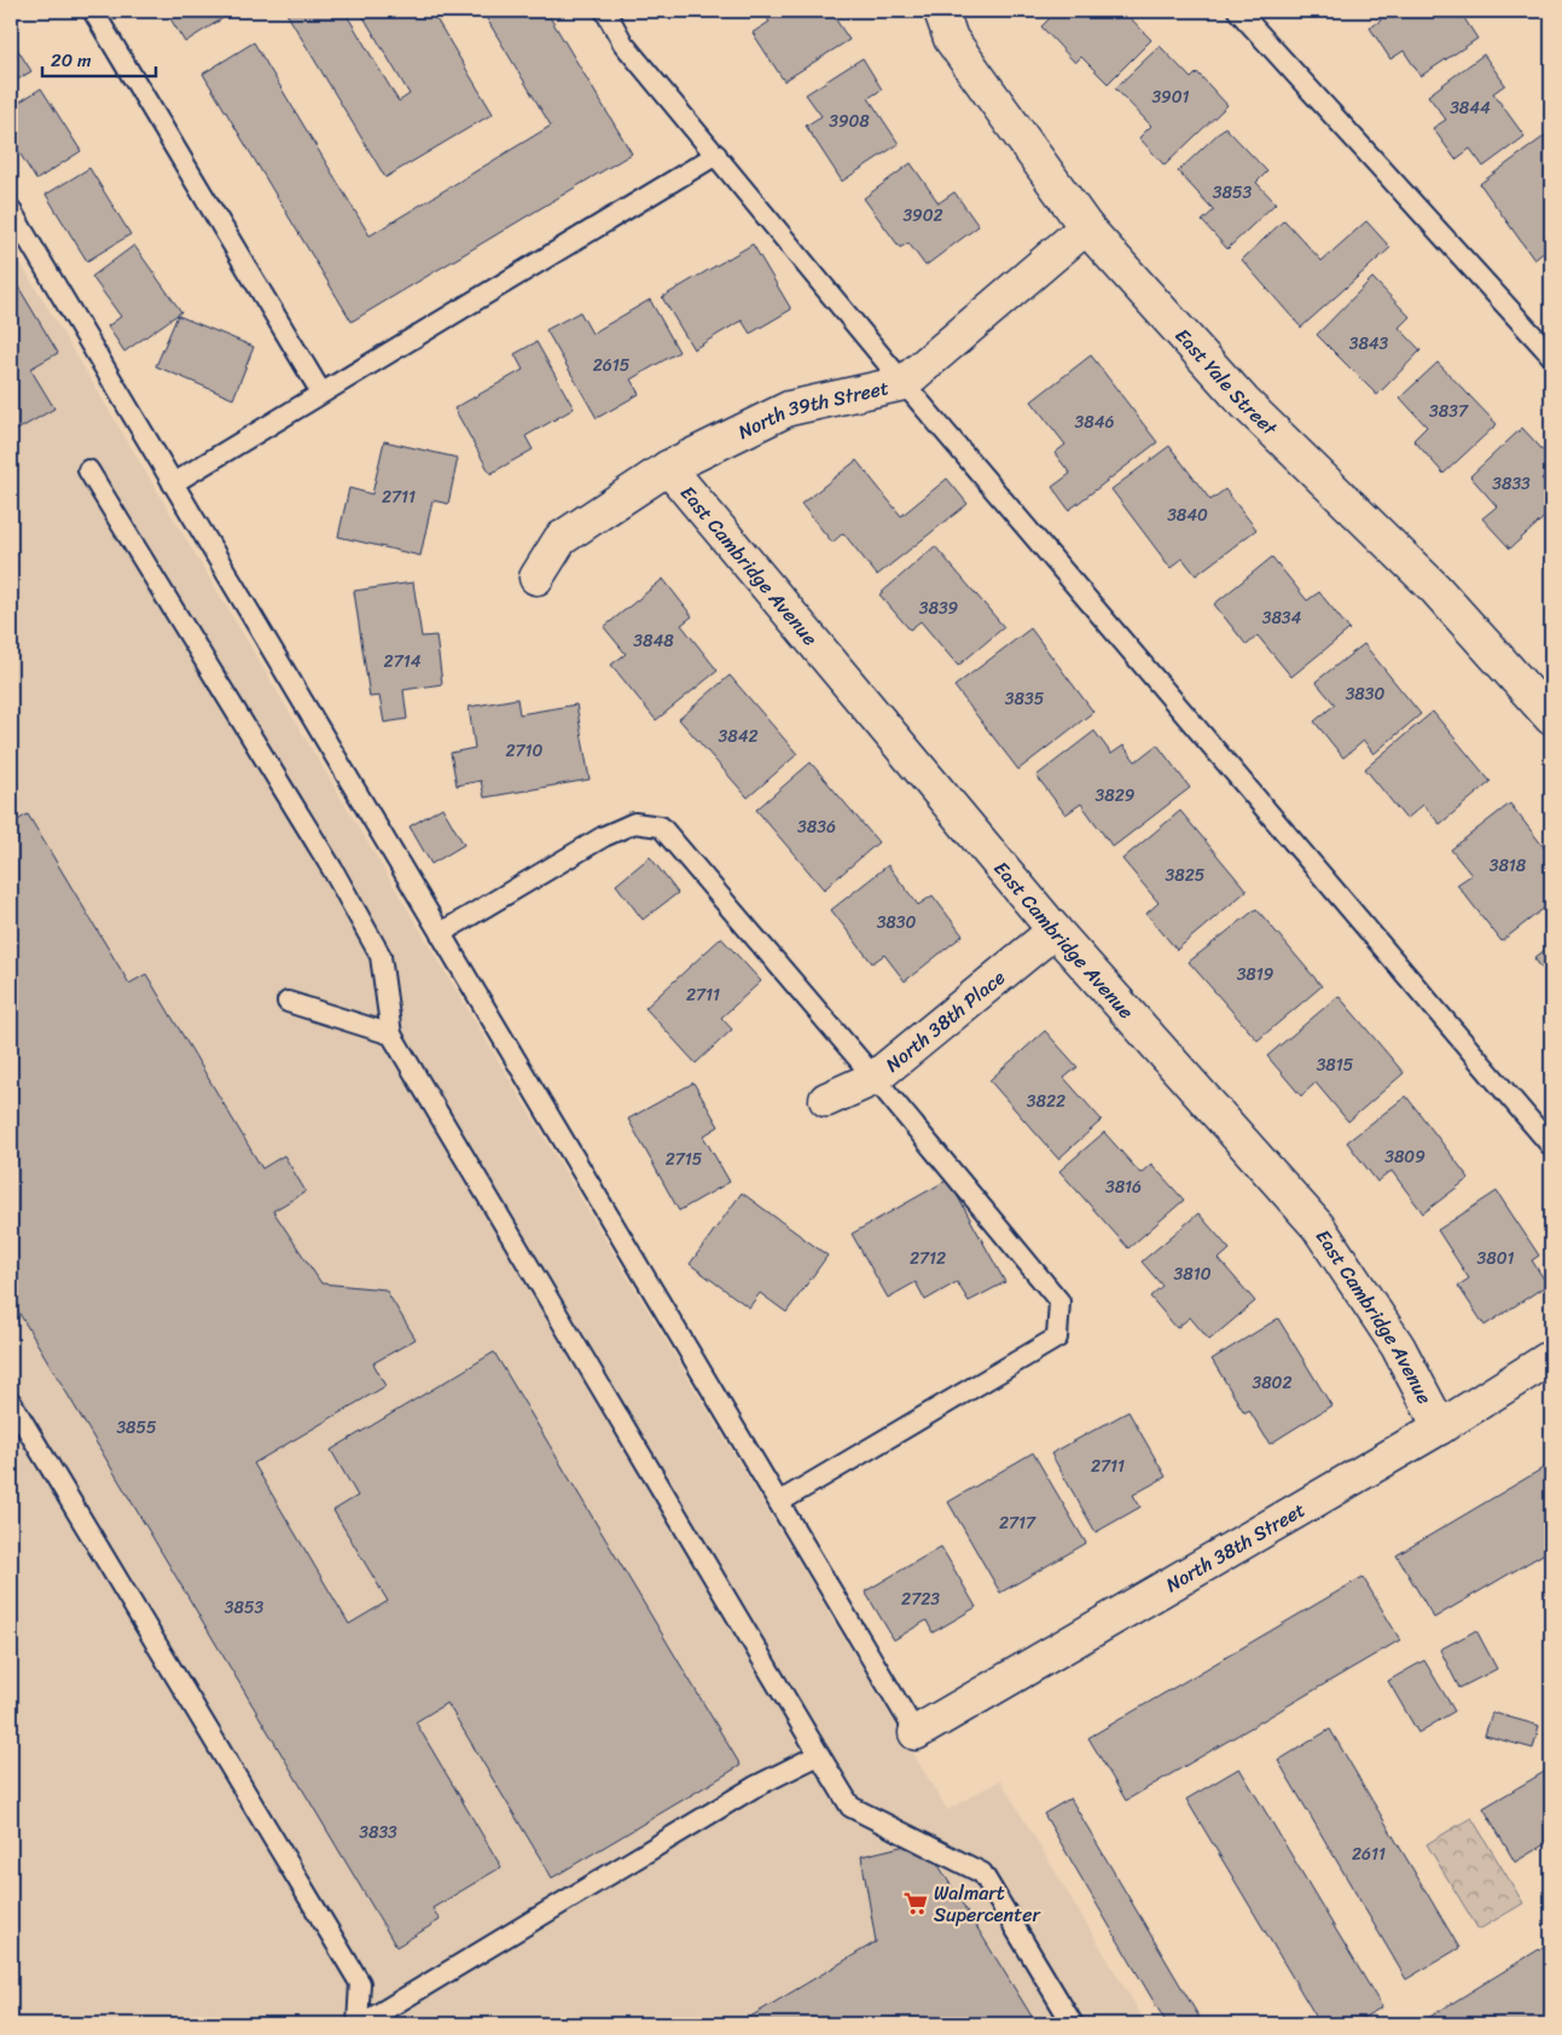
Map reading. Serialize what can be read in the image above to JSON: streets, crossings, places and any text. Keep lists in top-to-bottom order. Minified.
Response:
{"streets":{"street":["East Yale Street","North 39th Street","East Cambridge Avenue","North 38th Place","North 38th Street"]},"crossings":[["East Yale Street","North 39th Street"],["North 39th Street","East Cambridge Avenue"],["East Cambridge Avenue","North 38th Place"],["East Cambridge Avenue","North 38th Street"]],"places":{"supermarket":["Walmart Supercenter"]},"house_numbers":["3901","3844","3908","3853","3902","3843","2615","3837","3846","3833","2711","3840","3839","3834","3848","2714","3830","3835","3842","2710","3829","3836","3818","3825","3830","3819","2711","3815","3822","3809","2715","3816","2712","3801","3810","3802","3855","2711","2717","2723","3853","3833","2611"],"scale_bar":"20 m"}
